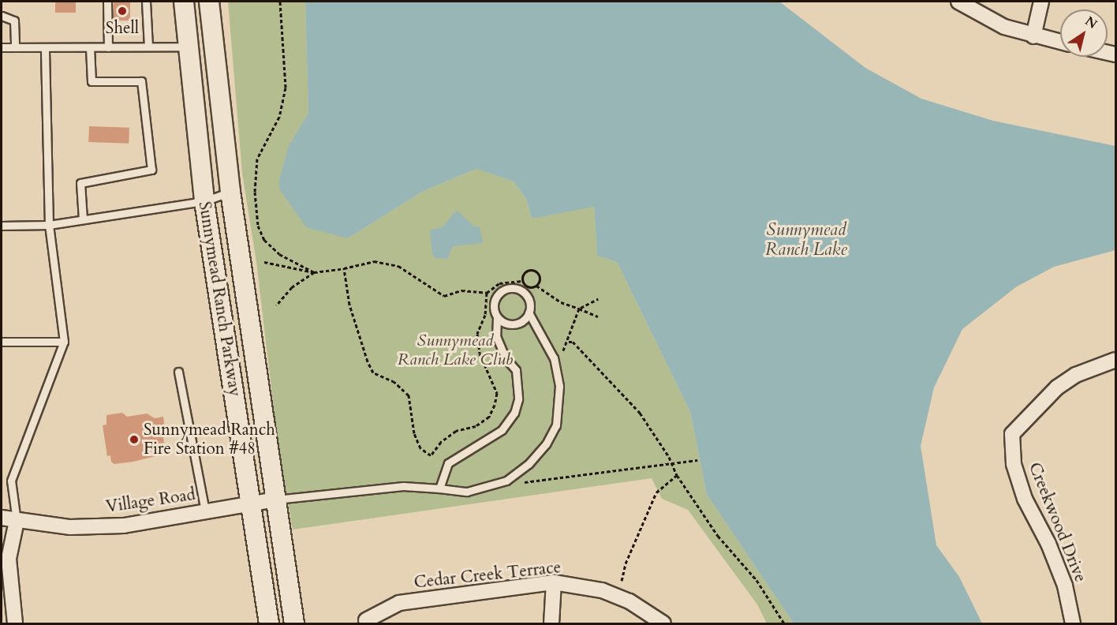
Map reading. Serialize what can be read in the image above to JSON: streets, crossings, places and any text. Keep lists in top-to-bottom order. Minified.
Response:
{"streets":{"main road":["Sunnymead Ranch Parkway"],"street":["Village Road","Creekwood Drive","Cedar Creek Terrace"]},"crossings":[["Sunnymead Ranch Parkway","Village Road"]],"water":["Sunnymead Ranch Lake"],"parks":["Sunnymead Ranch Lake Club"],"places":["Shell","Sunnymead Ranch Fire Station #48"],"north":"top right"}
